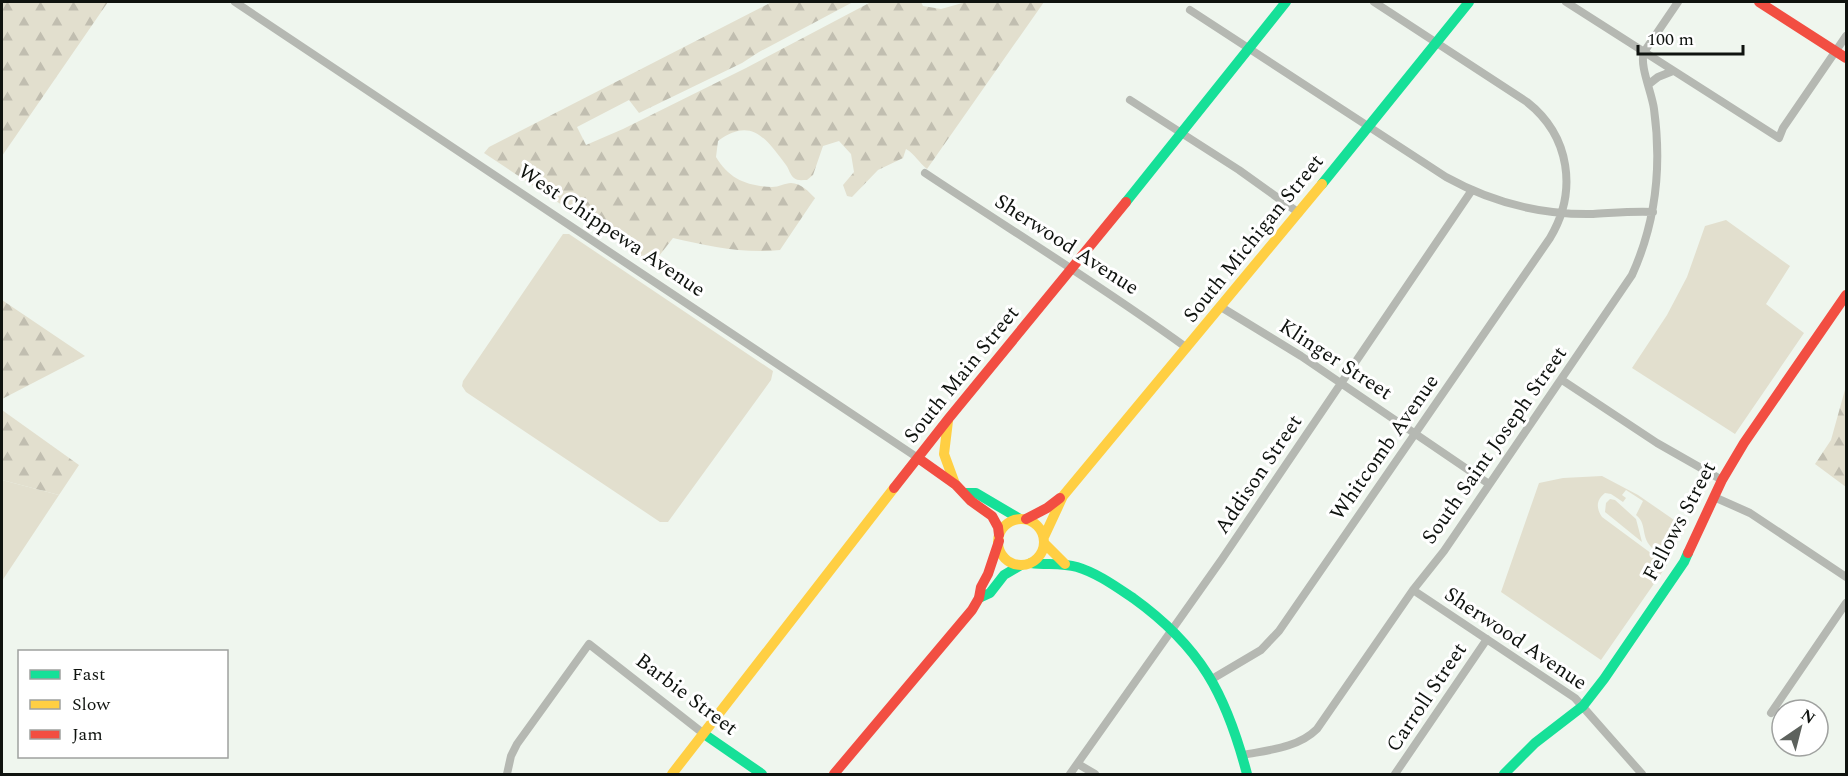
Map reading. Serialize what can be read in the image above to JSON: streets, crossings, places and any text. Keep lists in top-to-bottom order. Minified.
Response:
{"streets":{"main road":["West Chippewa Avenue","South Michigan Street","South Main Street","Fellows Street","Barbie Street"],"street":["Sherwood Avenue","Klinger Street","South Saint Joseph Street","Whitcomb Avenue","Addison Street","Carroll Street"]},"crossings":[["West Chippewa Avenue","South Michigan Street"],["West Chippewa Avenue","South Main Street"],["South Michigan Street","Sherwood Avenue"],["South Michigan Street","Klinger Street"],["South Michigan Street","Whitcomb Avenue"],["Sherwood Avenue","South Main Street"],["Sherwood Avenue","South Saint Joseph Street"],["Sherwood Avenue","Fellows Street"],["Sherwood Avenue","Carroll Street"],["Klinger Street","South Saint Joseph Street"],["Klinger Street","Whitcomb Avenue"],["Klinger Street","Addison Street"],["South Main Street","Barbie Street"]],"legend":["Fast","Slow","Jam"],"scale_bar":"100 m","north":"top right"}
